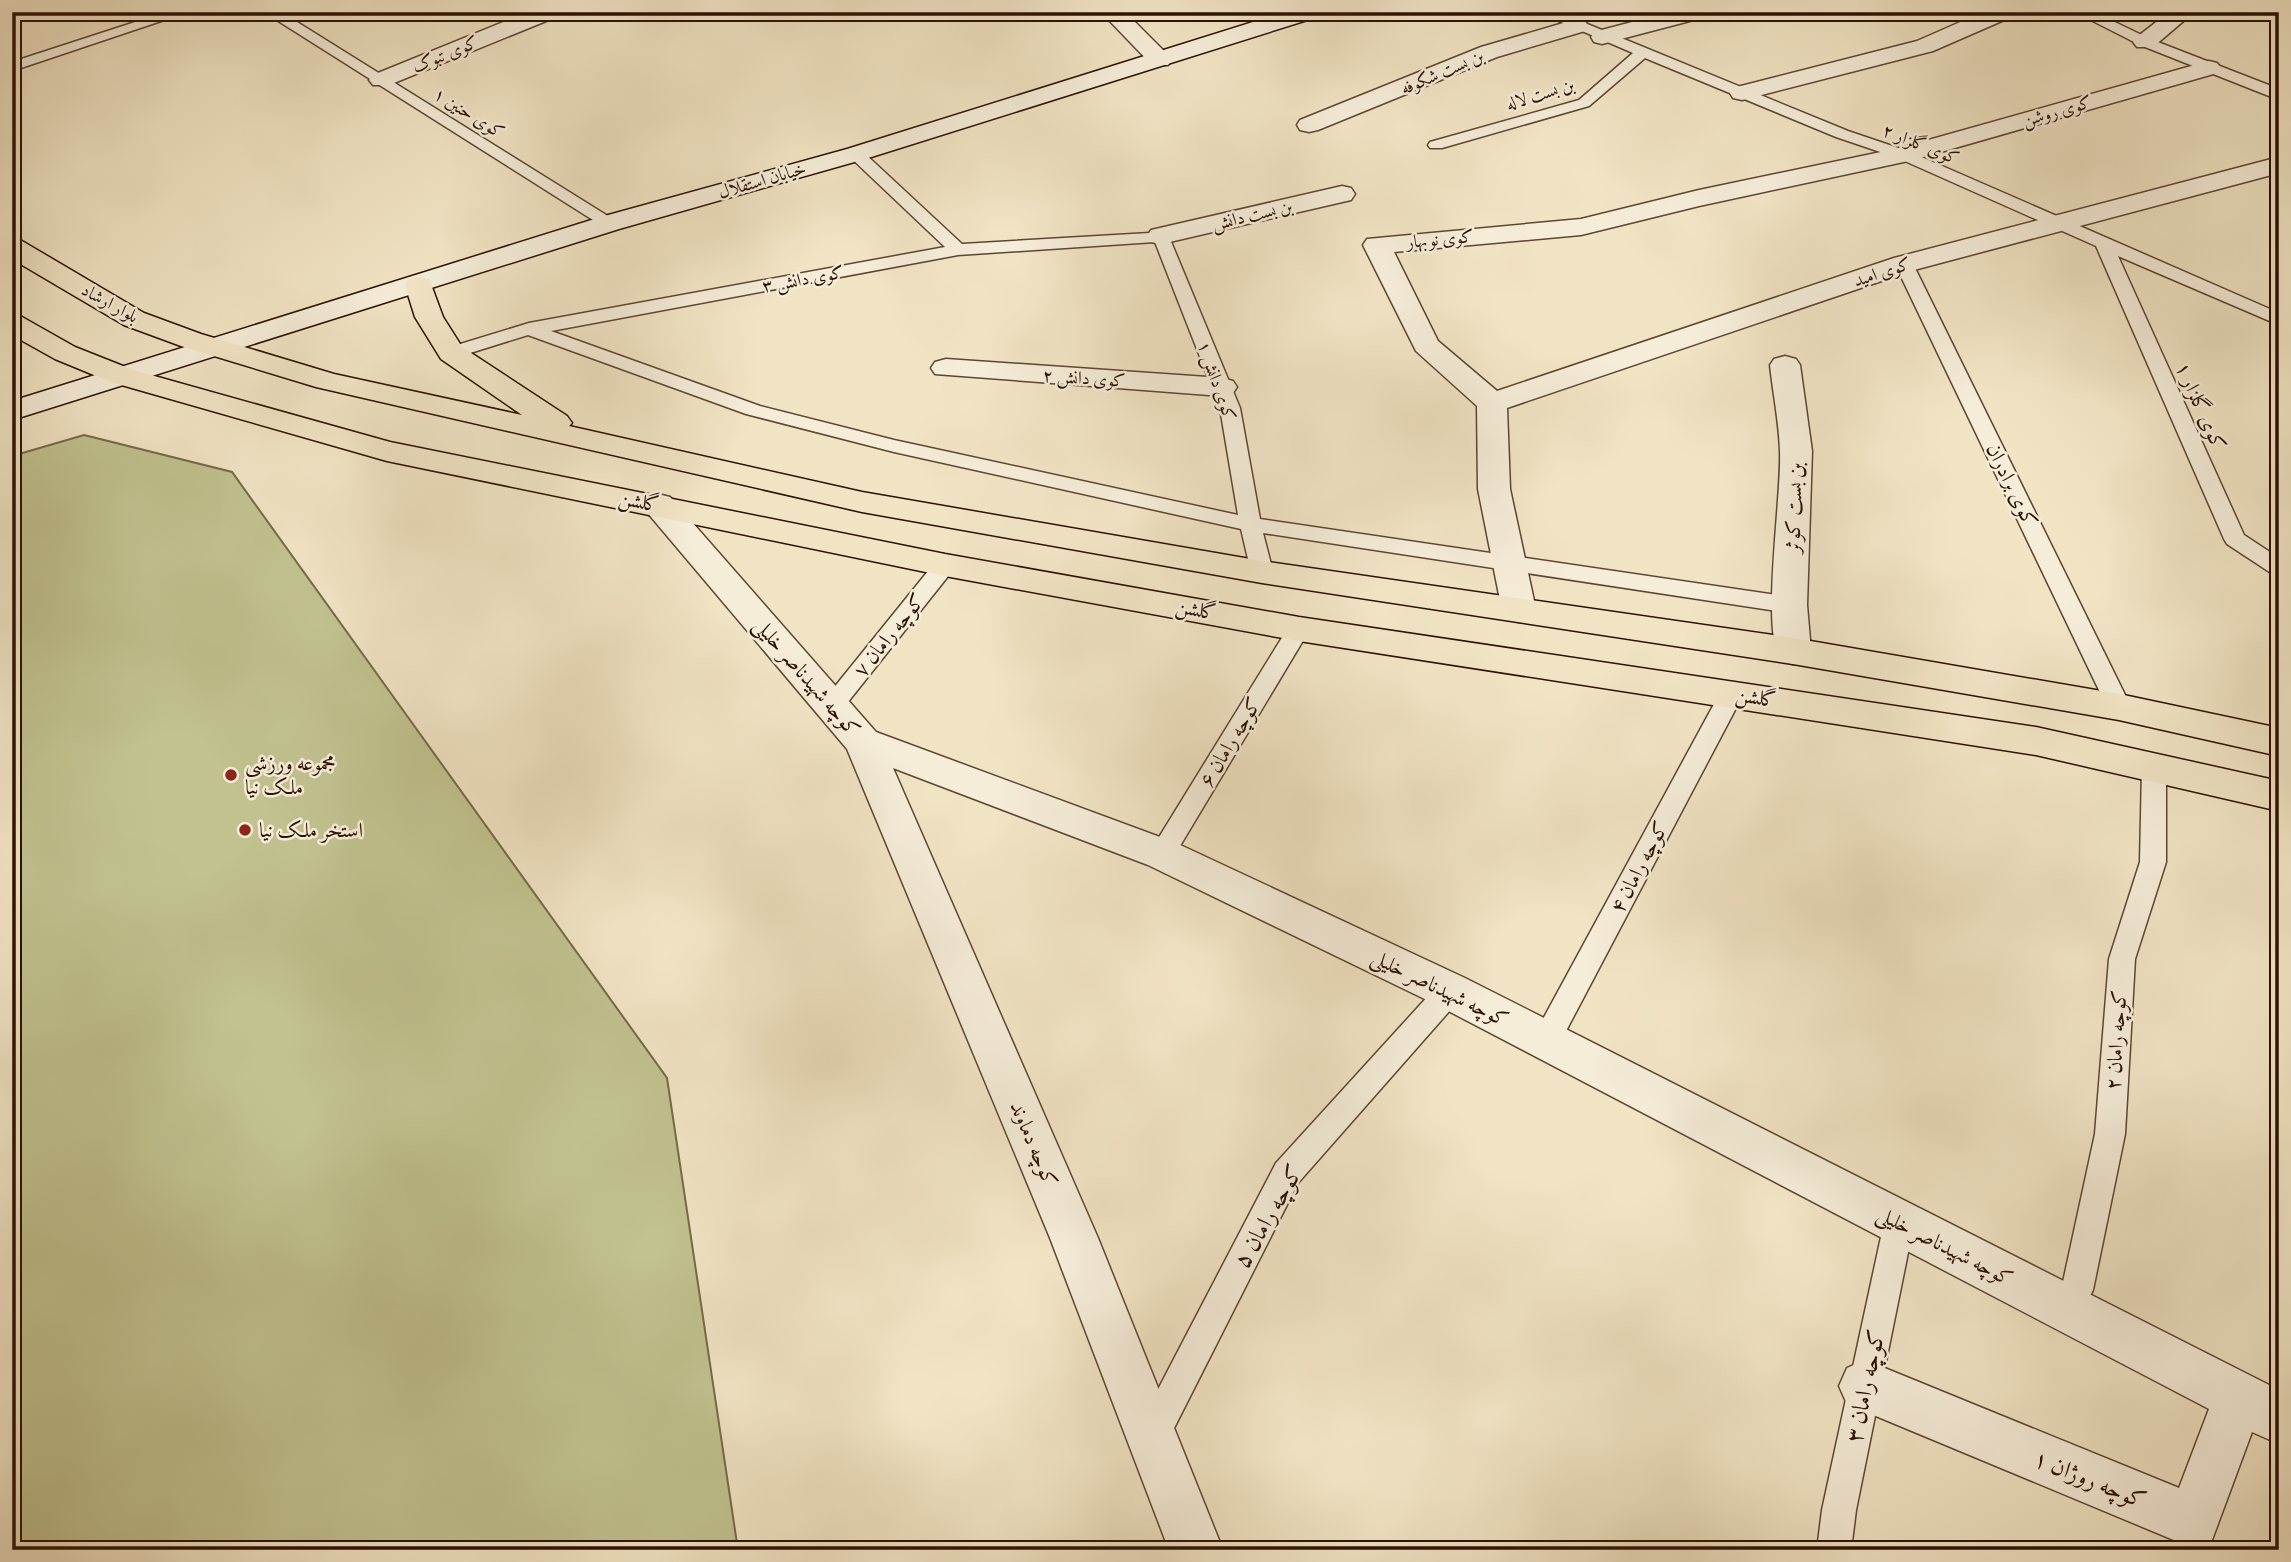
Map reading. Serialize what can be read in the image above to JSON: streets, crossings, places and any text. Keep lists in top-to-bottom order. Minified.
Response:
{"streets":{"main road":["بلوار ارشاد","گلشن"],"street":["کوی تبوک","بن بست شکوفه","کوی روشن","خیابان استقلال","بن بست دانش","کوی نوبهار","کوی امید","کوی دانش ۲","بن بست کوثر","کوچه شهیدناصر خلیلی","کوچه دماوند","کوچه روژان ۱"],"lane":["بن بست لاله","کوی حنین ۱","کوی گلزار ۲","کوی دانش ۳","کوی دانش ۱","کوی گلزار ۱","کوی برادران","کوچه رامان ۷","کوچه رامان ۶","کوچه رامان ۴","کوچه رامان ۲","کوچه رامان ۵","کوچه رامان ۳"]},"crossings":[["کوی تبوک","کوی حنین ۱"],["بن بست شکوفه","کوی گلزار ۲"],["بن بست لاله","کوی گلزار ۲"],["کوی روشن","کوی گلزار ۲"],["کوی روشن","کوی نوبهار"],["کوی حنین ۱","خیابان استقلال"],["کوی گلزار ۲","کوی نوبهار"],["کوی گلزار ۲","کوی امید"],["کوی گلزار ۲","کوی گلزار ۱"],["خیابان استقلال","بلوار ارشاد"],["خیابان استقلال","گلشن"],["بن بست دانش","کوی دانش ۳"],["بن بست دانش","کوی دانش ۱"],["کوی نوبهار","کوی امید"],["کوی امید","کوی برادران"],["کوی دانش ۳","کوی دانش ۱"],["کوی دانش ۲","کوی دانش ۱"],["گلشن","کوچه رامان ۷"],["گلشن","کوچه شهیدناصر خلیلی"],["گلشن","کوچه رامان ۶"],["گلشن","کوچه رامان ۴"],["گلشن","کوچه رامان ۲"],["کوچه رامان ۷","کوچه شهیدناصر خلیلی"],["کوچه شهیدناصر خلیلی","کوچه رامان ۶"],["کوچه شهیدناصر خلیلی","کوچه رامان ۴"],["کوچه شهیدناصر خلیلی","کوچه رامان ۲"],["کوچه شهیدناصر خلیلی","کوچه دماوند"],["کوچه شهیدناصر خلیلی","کوچه رامان ۵"],["کوچه شهیدناصر خلیلی","کوچه رامان ۳"],["کوچه شهیدناصر خلیلی","کوچه روژان ۱"],["کوچه دماوند","کوچه رامان ۵"],["کوچه رامان ۳","کوچه روژان ۱"]],"places":["مجموعه ورزشی ملک نیا","استخر ملک نیا"]}
